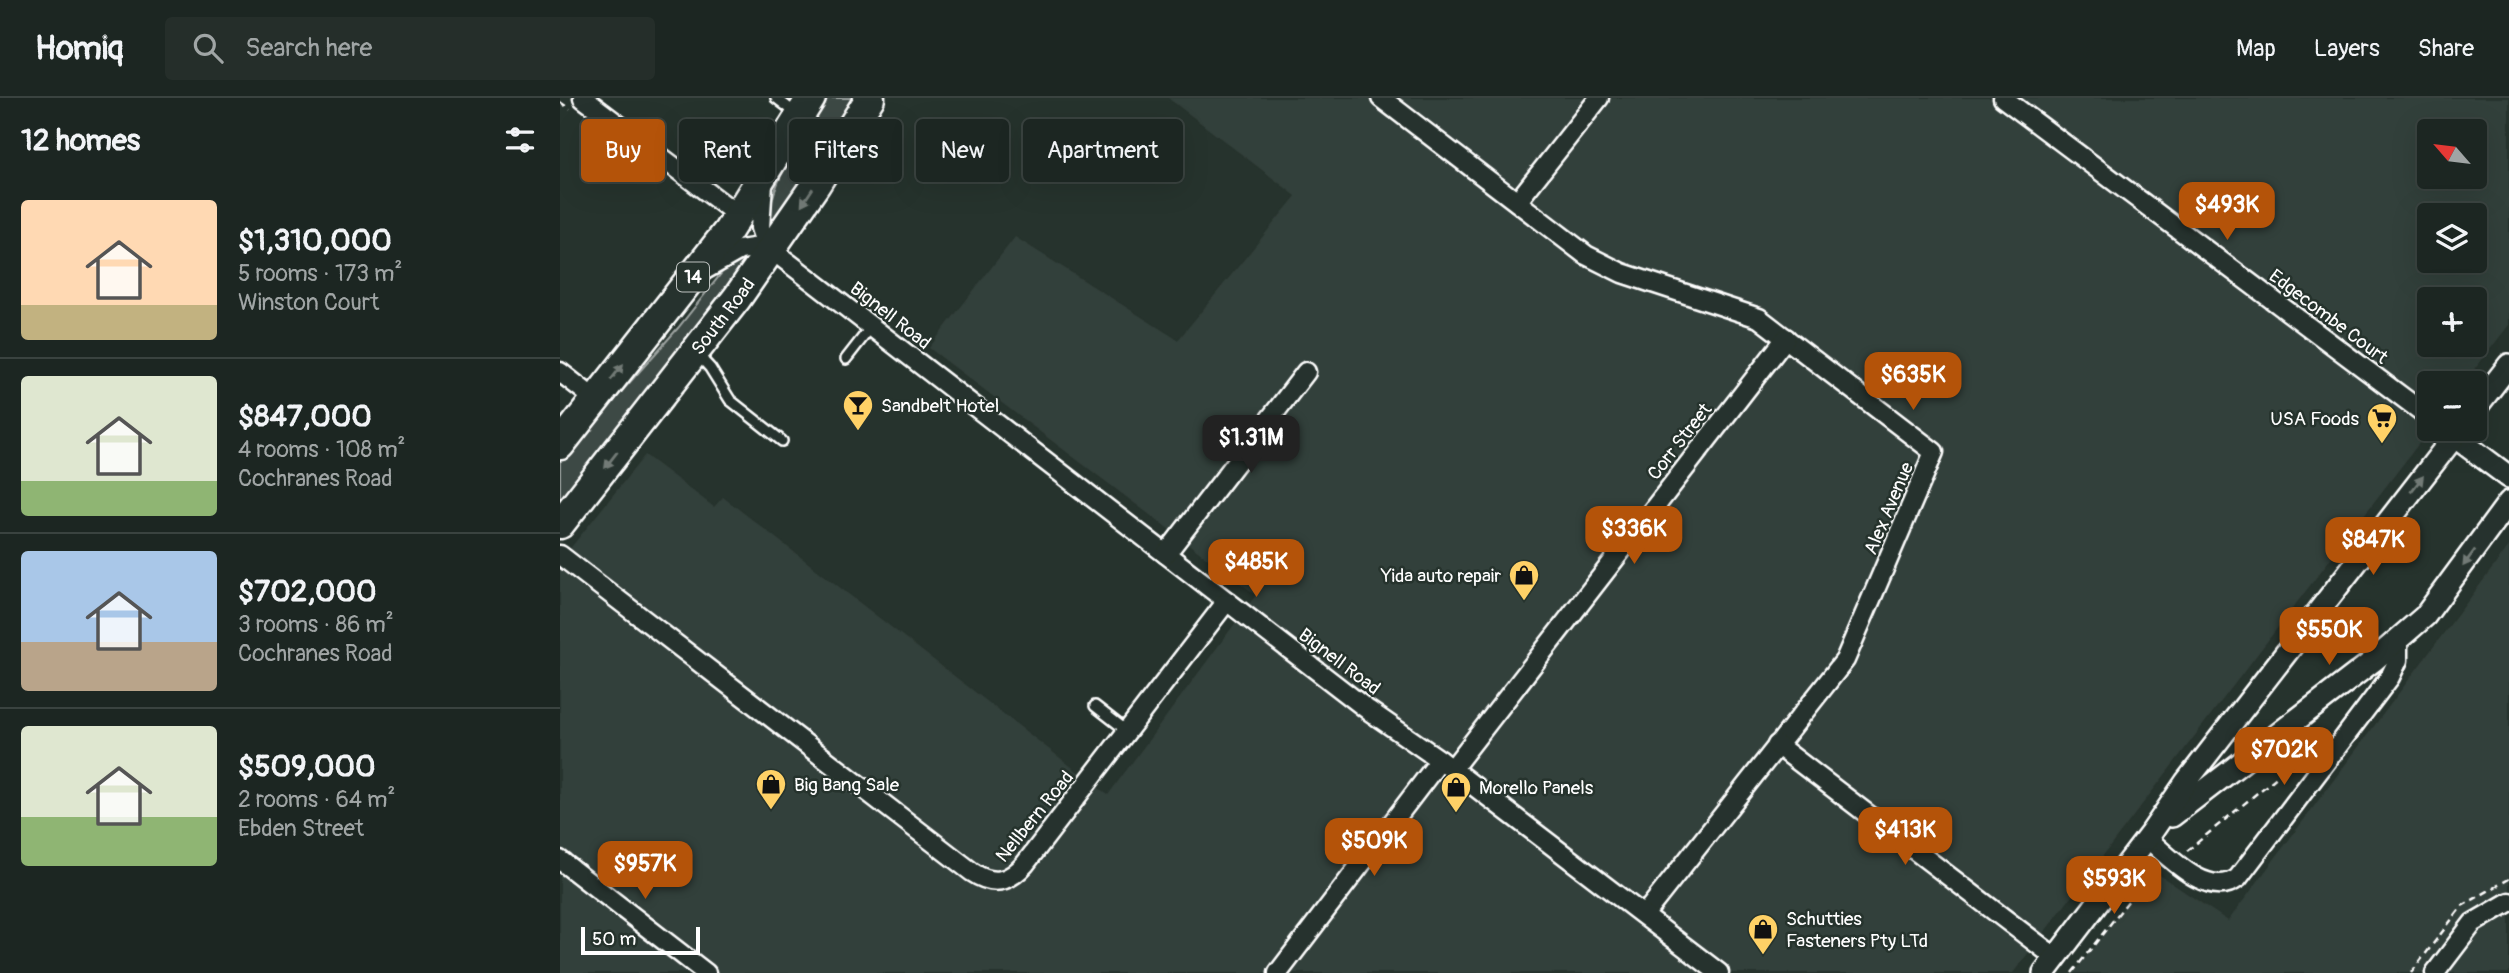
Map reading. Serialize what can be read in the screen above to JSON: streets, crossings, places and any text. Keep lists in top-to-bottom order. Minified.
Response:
{"streets":{"highway":["14","South Road"],"street":["Bignell Road","Edgecombe Court","Corr Street","Alex Avenue","Nellbern Road"]},"crossings":[["Bignell Road","South Road"],["Bignell Road","Corr Street"],["Bignell Road","Alex Avenue"],["Bignell Road","Nellbern Road"],["Corr Street","Alex Avenue"]],"places":{"bar":["Sandbelt Hotel"],"supermarket":["USA Foods"],"shop":["Yida auto repair","Big Bang Sale","Morello Panels","Schutties Fasteners Pty LTd"]},"scale_bar":"50 m","north":"top left","page":{"header":"Homiq","search":"Search here","nav":["Map","Layers","Share"],"heading":"12 homes","map_buttons":["+","−"],"chip":["Buy","Rent","Filters","New","Apartment"],"list":[{"name":"$1,310,000","note":"5 rooms · 173 m² · Winston Court"},{"name":"$847,000","note":"4 rooms · 108 m² · Cochranes Road"},{"name":"$702,000","note":"3 rooms · 86 m² · Cochranes Road"},{"name":"$509,000","note":"2 rooms · 64 m² · Ebden Street"}],"price":["$493K","$635K","$1.31M","$336K","$847K","$485K","$550K","$702K","$413K","$509K","$957K","$593K"],"scale":"50 m"}}
